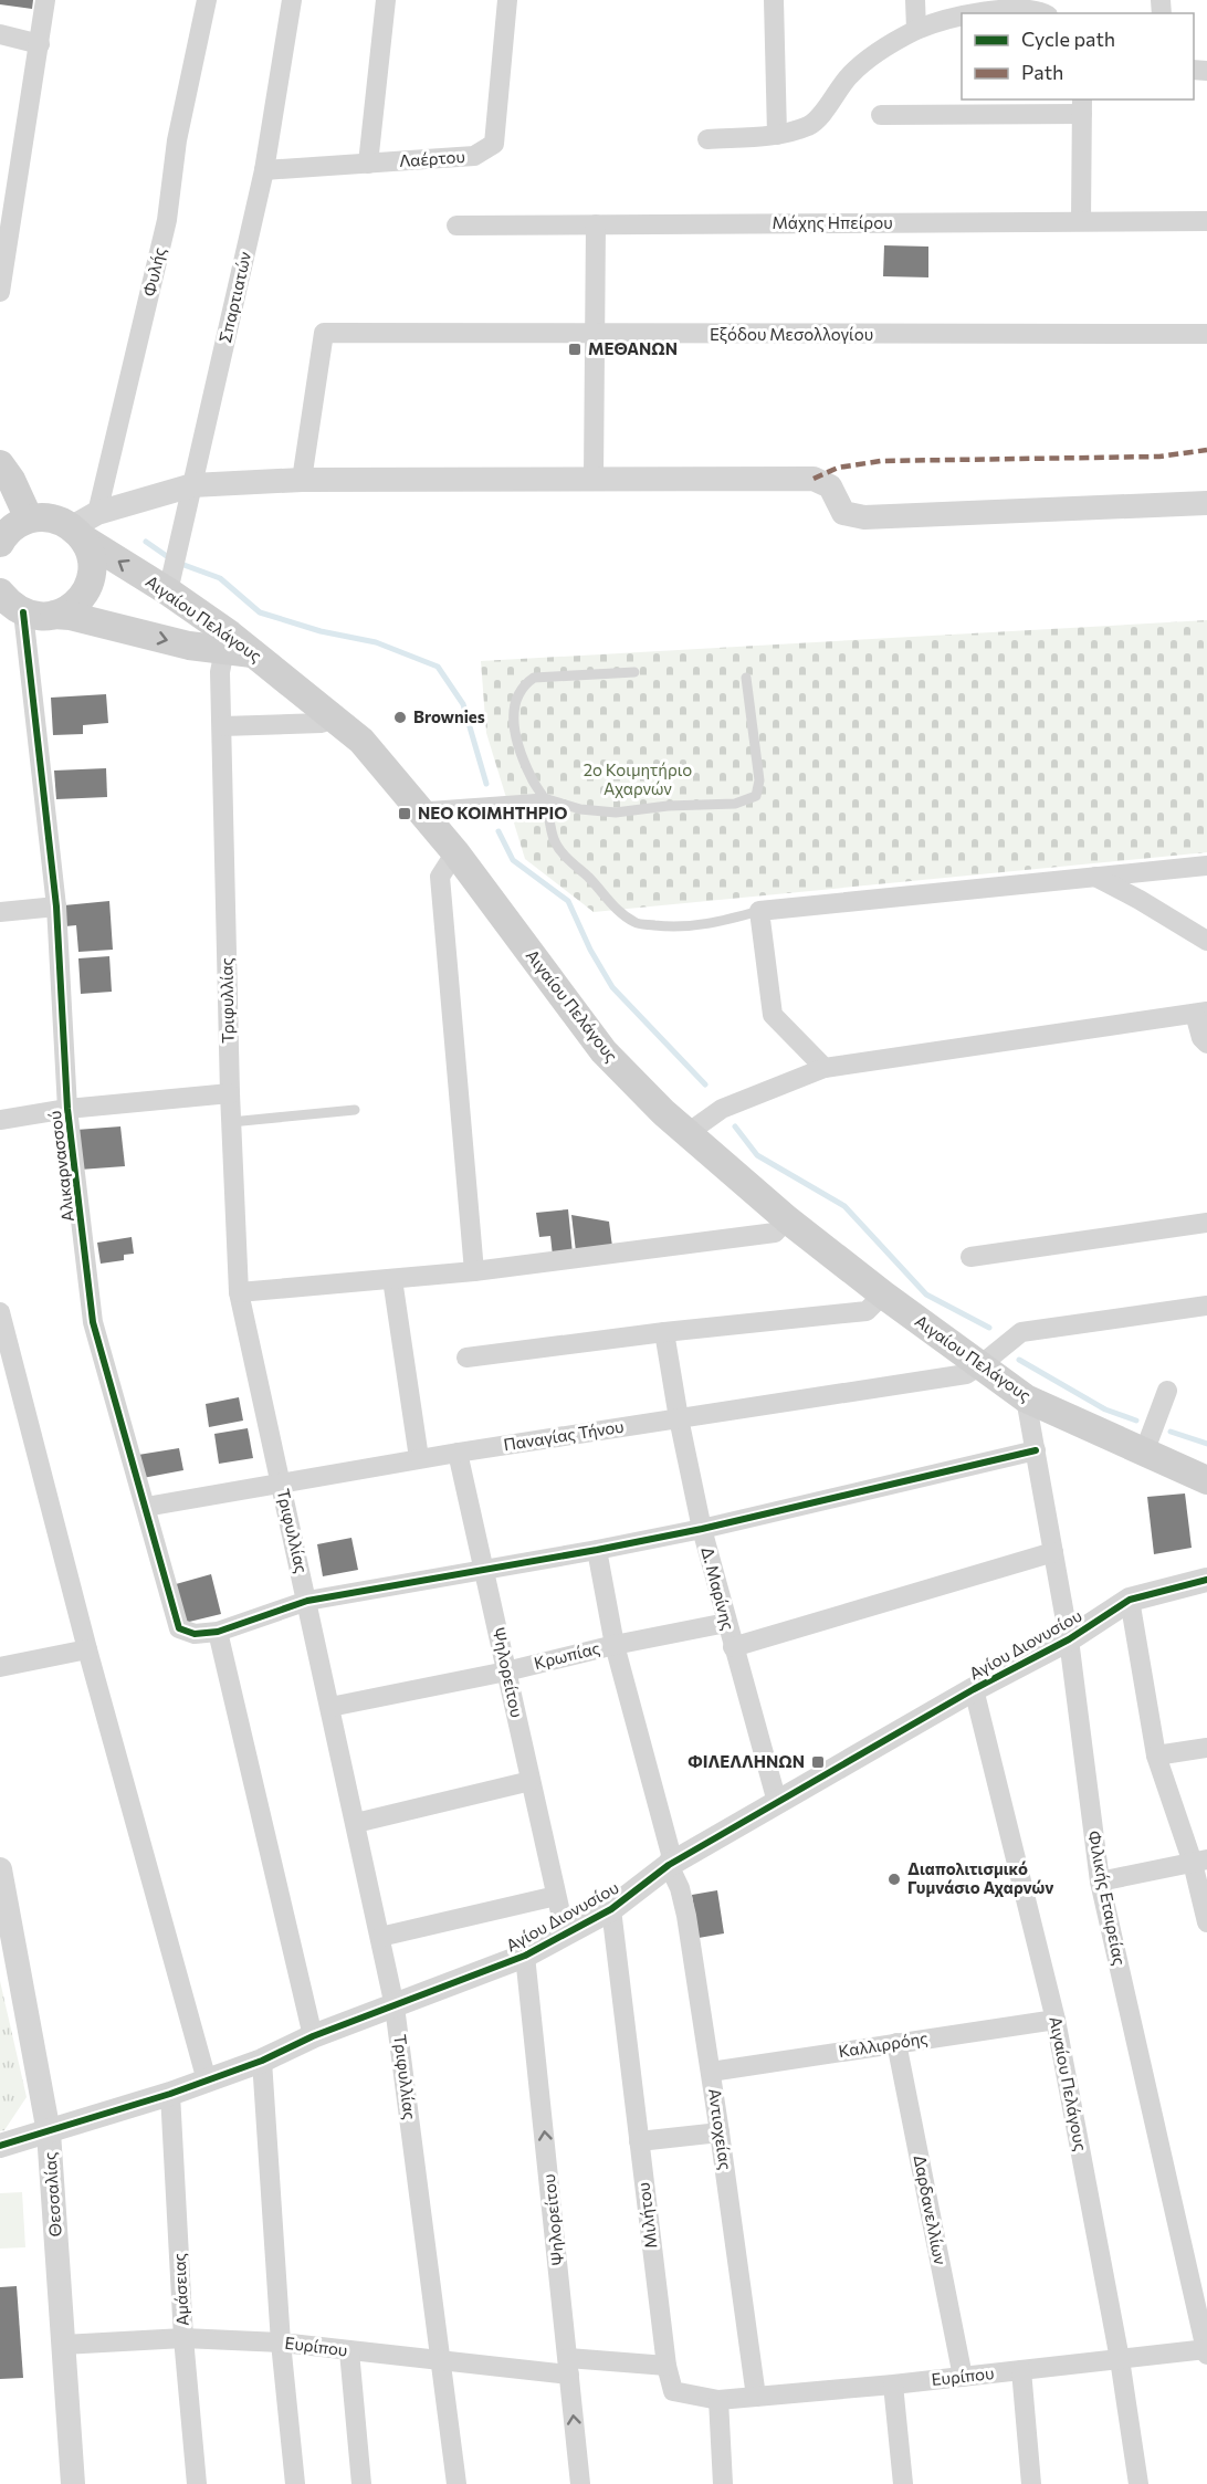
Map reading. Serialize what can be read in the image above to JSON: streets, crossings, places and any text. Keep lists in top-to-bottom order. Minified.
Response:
{"streets":{"main road":["Αιγαίου Πελάγους"],"street":["Λαέρτου","Μάχης Ηπείρου","Φυλής","Σπαρτιατών","Εξόδου Μεσολλογίου","Τριφυλλίας","Αλικαρνασσού","Παναγίας Τήνου","Δ. Μαρίνης","Αγίου Διονυσίου","Κρωπίας","Ψηλορείτου","Φιλικής Εταιρείας","Καλλιρρόης","Αντιοχείας","Θεσσαλίας","Δαρδανελλίων","Μιλήτου","Αμάσειας","Ευρίπου"]},"crossings":[["Λαέρτου","Σπαρτιατών"],["Σπαρτιατών","Αιγαίου Πελάγους"],["Αιγαίου Πελάγους","Παναγίας Τήνου"],["Αιγαίου Πελάγους","Αγίου Διονυσίου"],["Αιγαίου Πελάγους","Φιλικής Εταιρείας"],["Αιγαίου Πελάγους","Καλλιρρόης"],["Αιγαίου Πελάγους","Ευρίπου"],["Τριφυλλίας","Παναγίας Τήνου"],["Τριφυλλίας","Αγίου Διονυσίου"],["Τριφυλλίας","Κρωπίας"],["Τριφυλλίας","Ευρίπου"],["Αλικαρνασσού","Παναγίας Τήνου"],["Παναγίας Τήνου","Δ. Μαρίνης"],["Παναγίας Τήνου","Ψηλορείτου"],["Δ. Μαρίνης","Αγίου Διονυσίου"],["Δ. Μαρίνης","Κρωπίας"],["Αγίου Διονυσίου","Ψηλορείτου"],["Αγίου Διονυσίου","Φιλικής Εταιρείας"],["Αγίου Διονυσίου","Αντιοχείας"],["Αγίου Διονυσίου","Θεσσαλίας"],["Αγίου Διονυσίου","Μιλήτου"],["Αγίου Διονυσίου","Αμάσειας"],["Κρωπίας","Ψηλορείτου"],["Κρωπίας","Αντιοχείας"],["Ψηλορείτου","Ευρίπου"],["Φιλικής Εταιρείας","Ευρίπου"],["Καλλιρρόης","Αντιοχείας"],["Καλλιρρόης","Δαρδανελλίων"],["Αντιοχείας","Ευρίπου"],["Θεσσαλίας","Ευρίπου"],["Δαρδανελλίων","Ευρίπου"],["Μιλήτου","Ευρίπου"],["Αμάσειας","Ευρίπου"]],"one_way":["Ψηλορείτου"],"parks":["2ο Κοιμητήριο Αχαρνών"],"places":{"transit":["ΜΕΘΑΝΩΝ","ΝΕΟ ΚΟΙΜΗΤΗΡΙΟ","ΦΙΛΕΛΛΗΝΩΝ"],"other":["Brownies","Διαπολιτισμικό Γυμνάσιο Αχαρνών"]},"legend":["Cycle path","Path"]}
